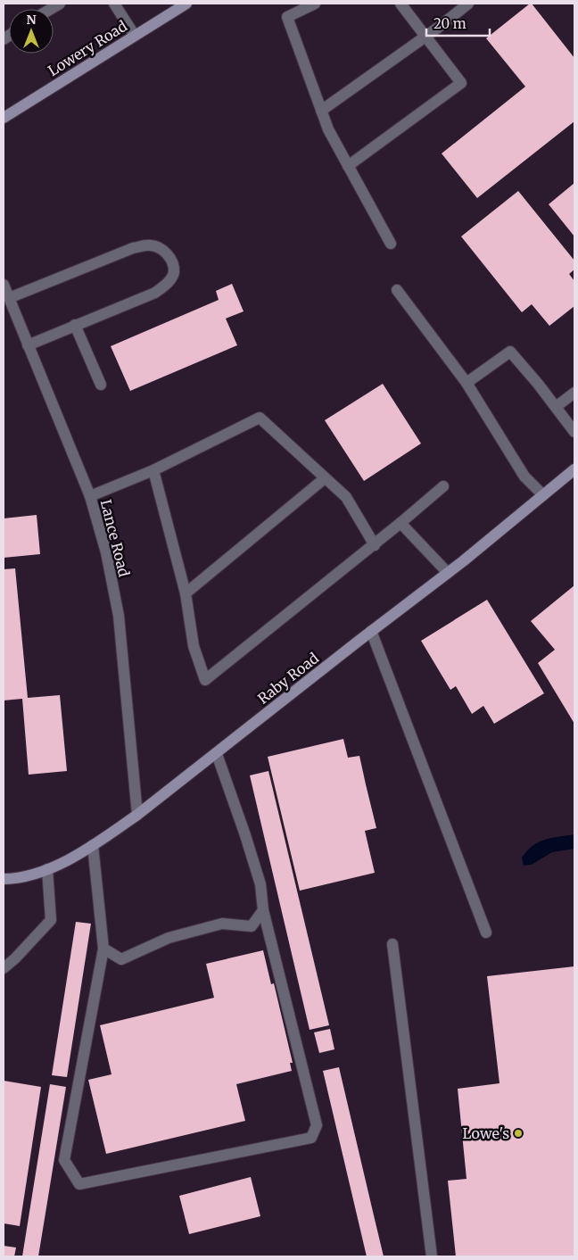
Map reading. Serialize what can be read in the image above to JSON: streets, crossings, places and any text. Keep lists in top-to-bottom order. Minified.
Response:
{"streets":{"street":["Lowery Road","Lance Road","Raby Road"]},"crossings":[["Lance Road","Raby Road"]],"places":["Lowe's"],"scale_bar":"20 m","north":"top"}
